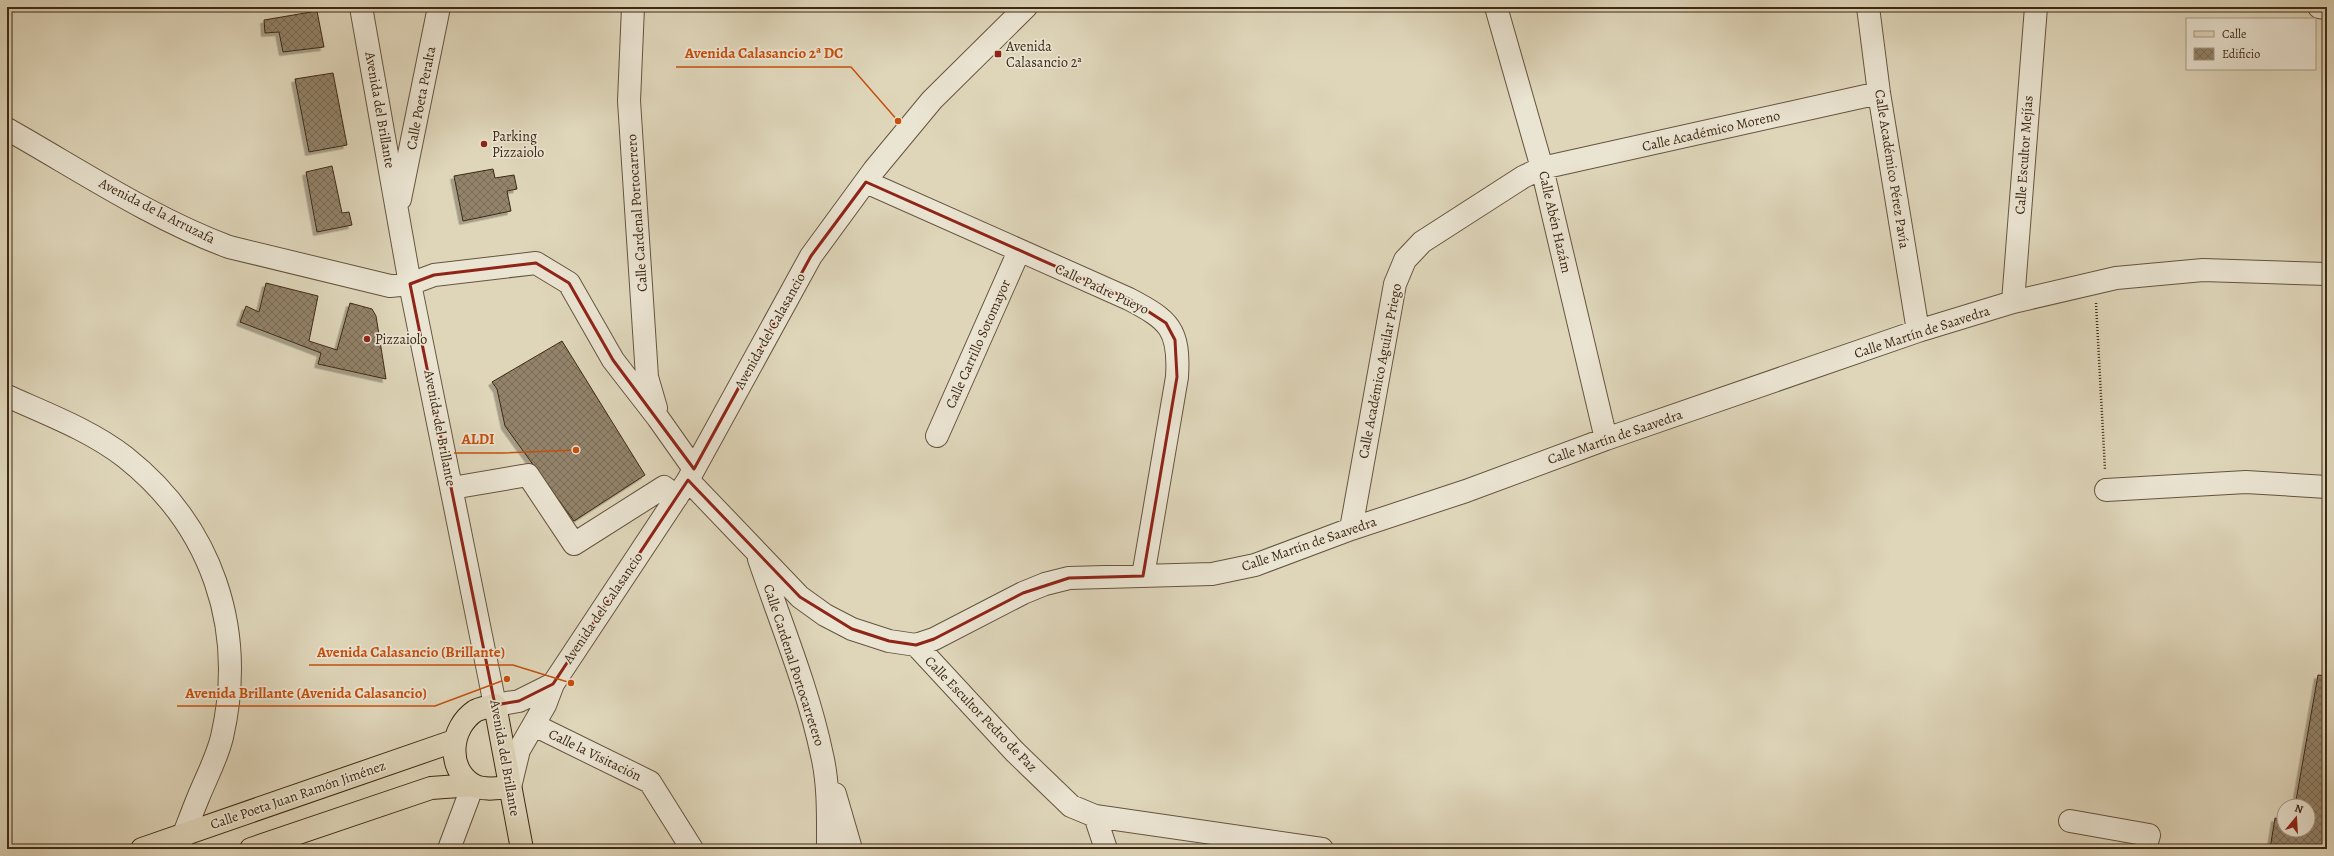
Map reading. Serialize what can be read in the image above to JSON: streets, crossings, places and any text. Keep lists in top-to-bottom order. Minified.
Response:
{"streets":{"main road":["Avenida del Brillante","Calle Poeta Juan Ramón Jiménez"],"street":["Calle Poeta Peralta","Calle Académico Moreno","Calle Escultor Mejías","Calle Académico Pérez Pavía","Avenida de la Arruzafa","Calle Cardenal Portocarrero","Calle Abén Hazám","Calle Padre Pueyo","Avenida del Calasancio","Calle Martín de Saavedra","Calle Carrillo Sotomayor","Calle Académico Aguilar Priego","Calle Cardenal Portocarretero","Calle Escultor Pedro de Paz","Calle la Visitación"]},"crossings":[["Calle Poeta Peralta","Avenida del Brillante"],["Avenida del Brillante","Avenida de la Arruzafa"],["Avenida del Brillante","Calle Cardenal Portocarrero"],["Avenida del Brillante","Avenida del Calasancio"],["Calle Académico Moreno","Calle Académico Pérez Pavía"],["Calle Académico Moreno","Calle Abén Hazám"],["Calle Académico Moreno","Calle Académico Aguilar Priego"],["Calle Escultor Mejías","Calle Martín de Saavedra"],["Calle Académico Pérez Pavía","Calle Martín de Saavedra"],["Avenida de la Arruzafa","Calle Cardenal Portocarrero"],["Calle Cardenal Portocarrero","Avenida del Calasancio"],["Calle Cardenal Portocarrero","Calle Escultor Pedro de Paz"],["Calle Abén Hazám","Calle Martín de Saavedra"],["Calle Abén Hazám","Calle Académico Aguilar Priego"],["Calle Padre Pueyo","Avenida del Calasancio"],["Calle Padre Pueyo","Calle Martín de Saavedra"],["Calle Padre Pueyo","Calle Carrillo Sotomayor"],["Avenida del Calasancio","Calle Escultor Pedro de Paz"],["Avenida del Calasancio","Calle la Visitación"],["Calle Martín de Saavedra","Calle Académico Aguilar Priego"],["Calle Martín de Saavedra","Calle Escultor Pedro de Paz"],["Calle Cardenal Portocarretero","Calle Escultor Pedro de Paz"]],"places":{"transit":["Avenida Calasancio 2ª"],"other":["Avenida Calasancio 2ª DC","Parking Pizzaiolo","Pizzaiolo","ALDI","Avenida Brillante (Avenida Calasancio)","Avenida Calasancio (Brillante)"]},"legend":["Calle","Edificio"],"north":"top"}
